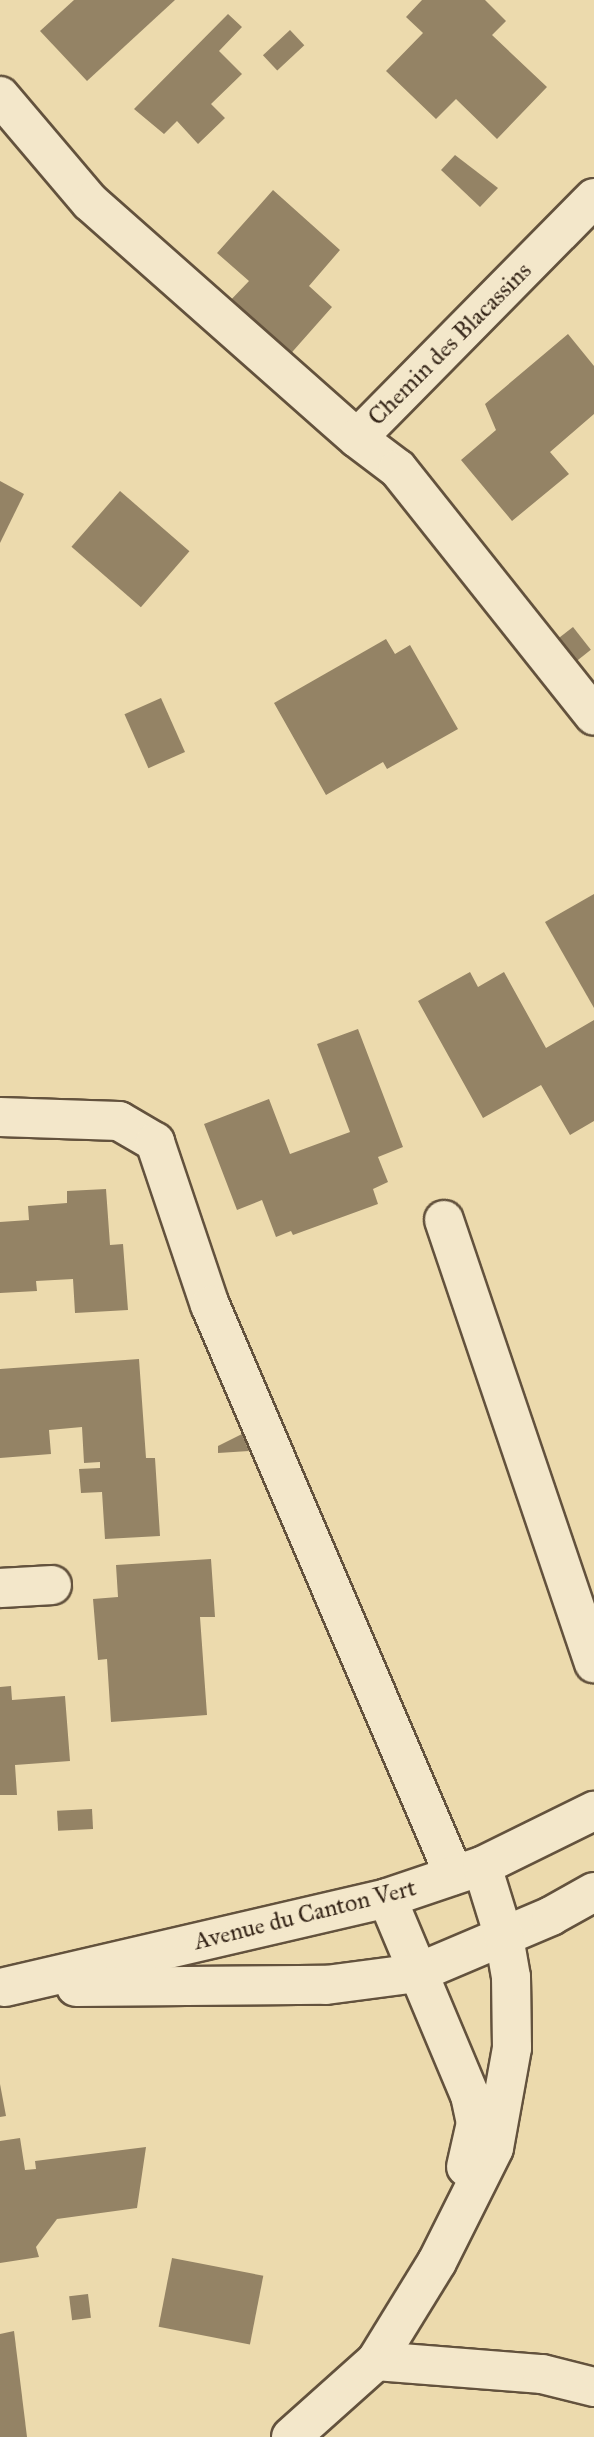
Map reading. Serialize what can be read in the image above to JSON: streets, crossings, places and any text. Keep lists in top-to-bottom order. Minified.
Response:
{"streets":{"street":["Chemin des Blacassins","Avenue du Canton Vert"]}}
